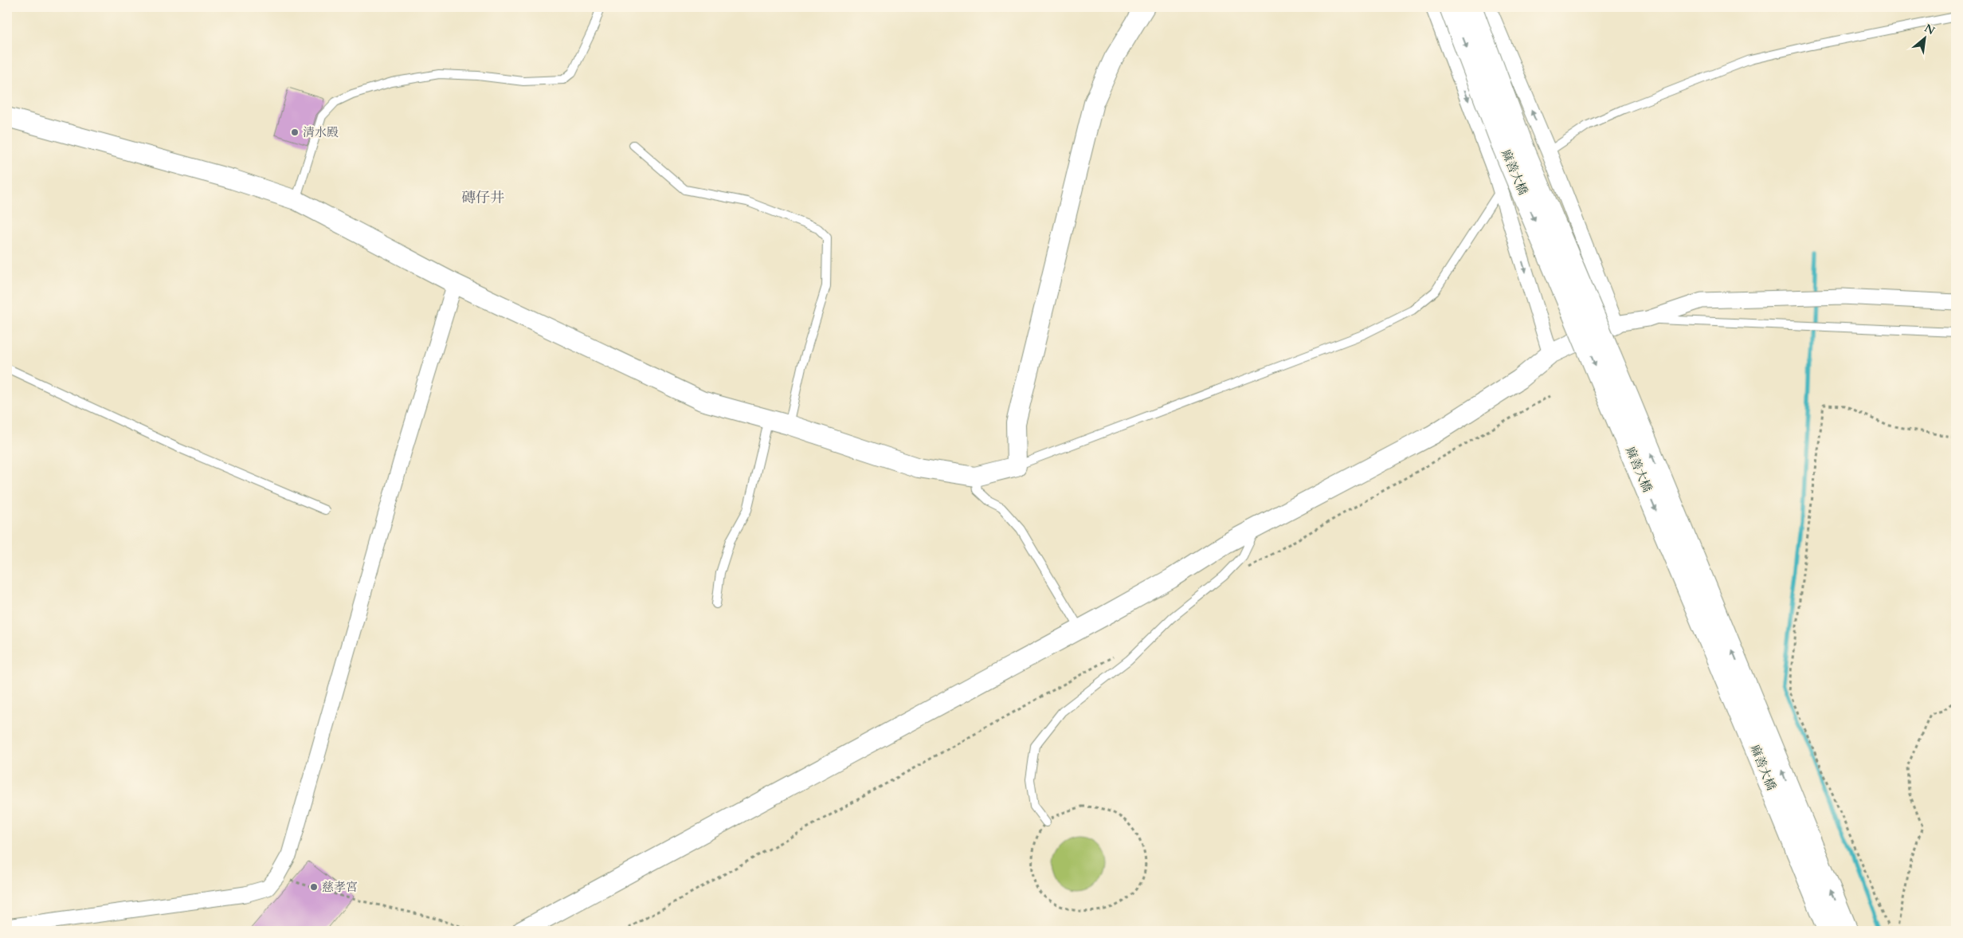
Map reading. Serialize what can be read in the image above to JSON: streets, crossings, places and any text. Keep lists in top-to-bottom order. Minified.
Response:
{"streets":{"main road":["麻善大橋"]},"districts":["磚仔井"],"places":["清水殿","慈孝宮"],"north":"top right"}
